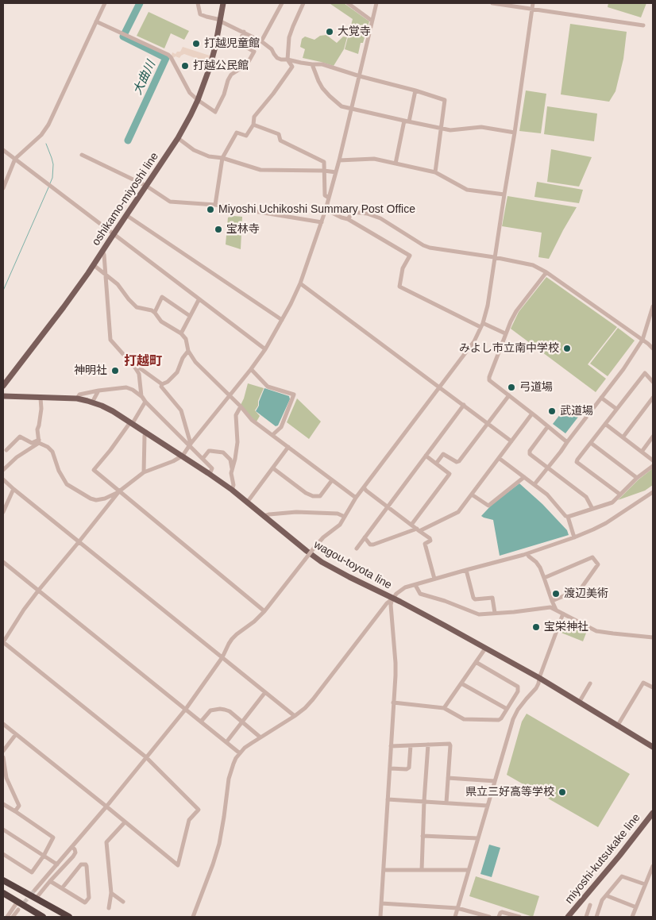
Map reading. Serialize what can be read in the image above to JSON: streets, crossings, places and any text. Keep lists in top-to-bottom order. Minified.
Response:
{"streets":{"main road":["oshikamo-miyoshi line","wagou-toyota line","miyoshi-kutsukake line"]},"districts":["打越町"],"water":["大曲川"],"places":["大覚寺","打越児童館","打越公民館","Miyoshi Uchikoshi Summary Post Office","宝林寺","みよし市立南中学校","神明社","弓道場","武道場","渡辺美術","宝栄神社","県立三好高等学校"]}
